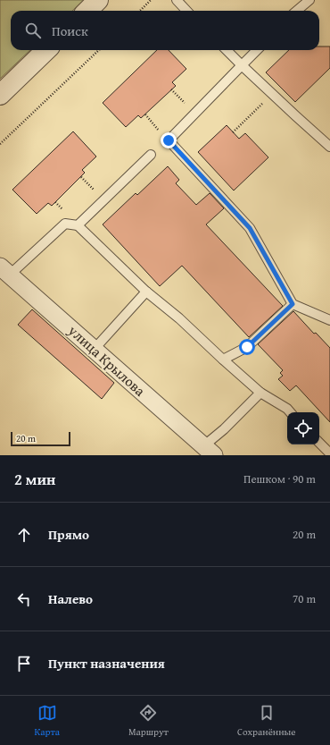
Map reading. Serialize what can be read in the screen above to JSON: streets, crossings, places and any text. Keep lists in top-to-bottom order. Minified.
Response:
{"streets":{"street":["улица Крылова"]},"scale_bar":"20 m","page":{"search":"Поиск","scale":"20 m","heading":["2 мин","Пешком · 90 m"],"list":[["Прямо","20 m"],["Налево","70 m"],"Пункт назначения"],"nav":["Карта","Маршрут","Сохранённые"]}}
